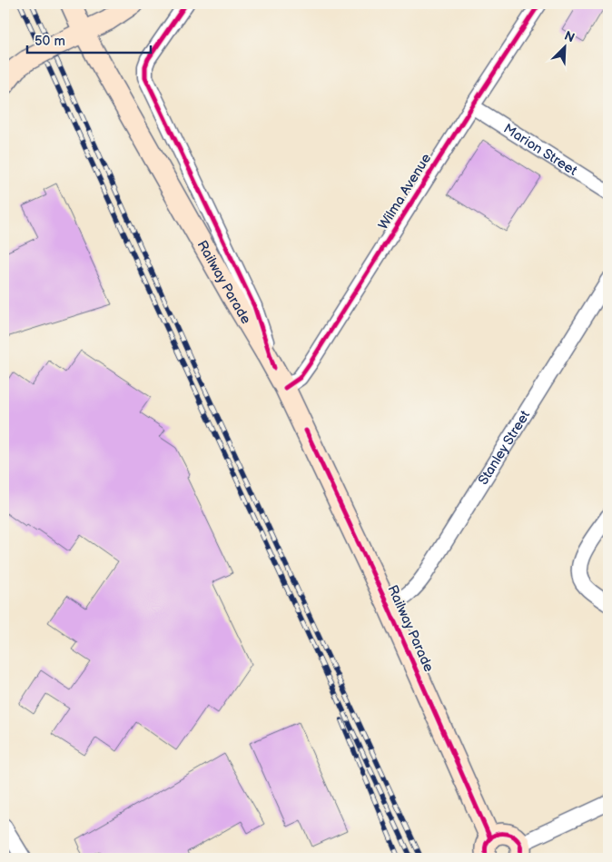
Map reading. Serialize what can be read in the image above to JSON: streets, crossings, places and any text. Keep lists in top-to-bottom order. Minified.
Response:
{"streets":{"main road":["Railway Parade"],"street":["Marion Street","Wilma Avenue","Stanley Street"]},"crossings":[["Marion Street","Wilma Avenue"],["Wilma Avenue","Railway Parade"],["Railway Parade","Stanley Street"]],"scale_bar":"50 m","north":"top right"}
